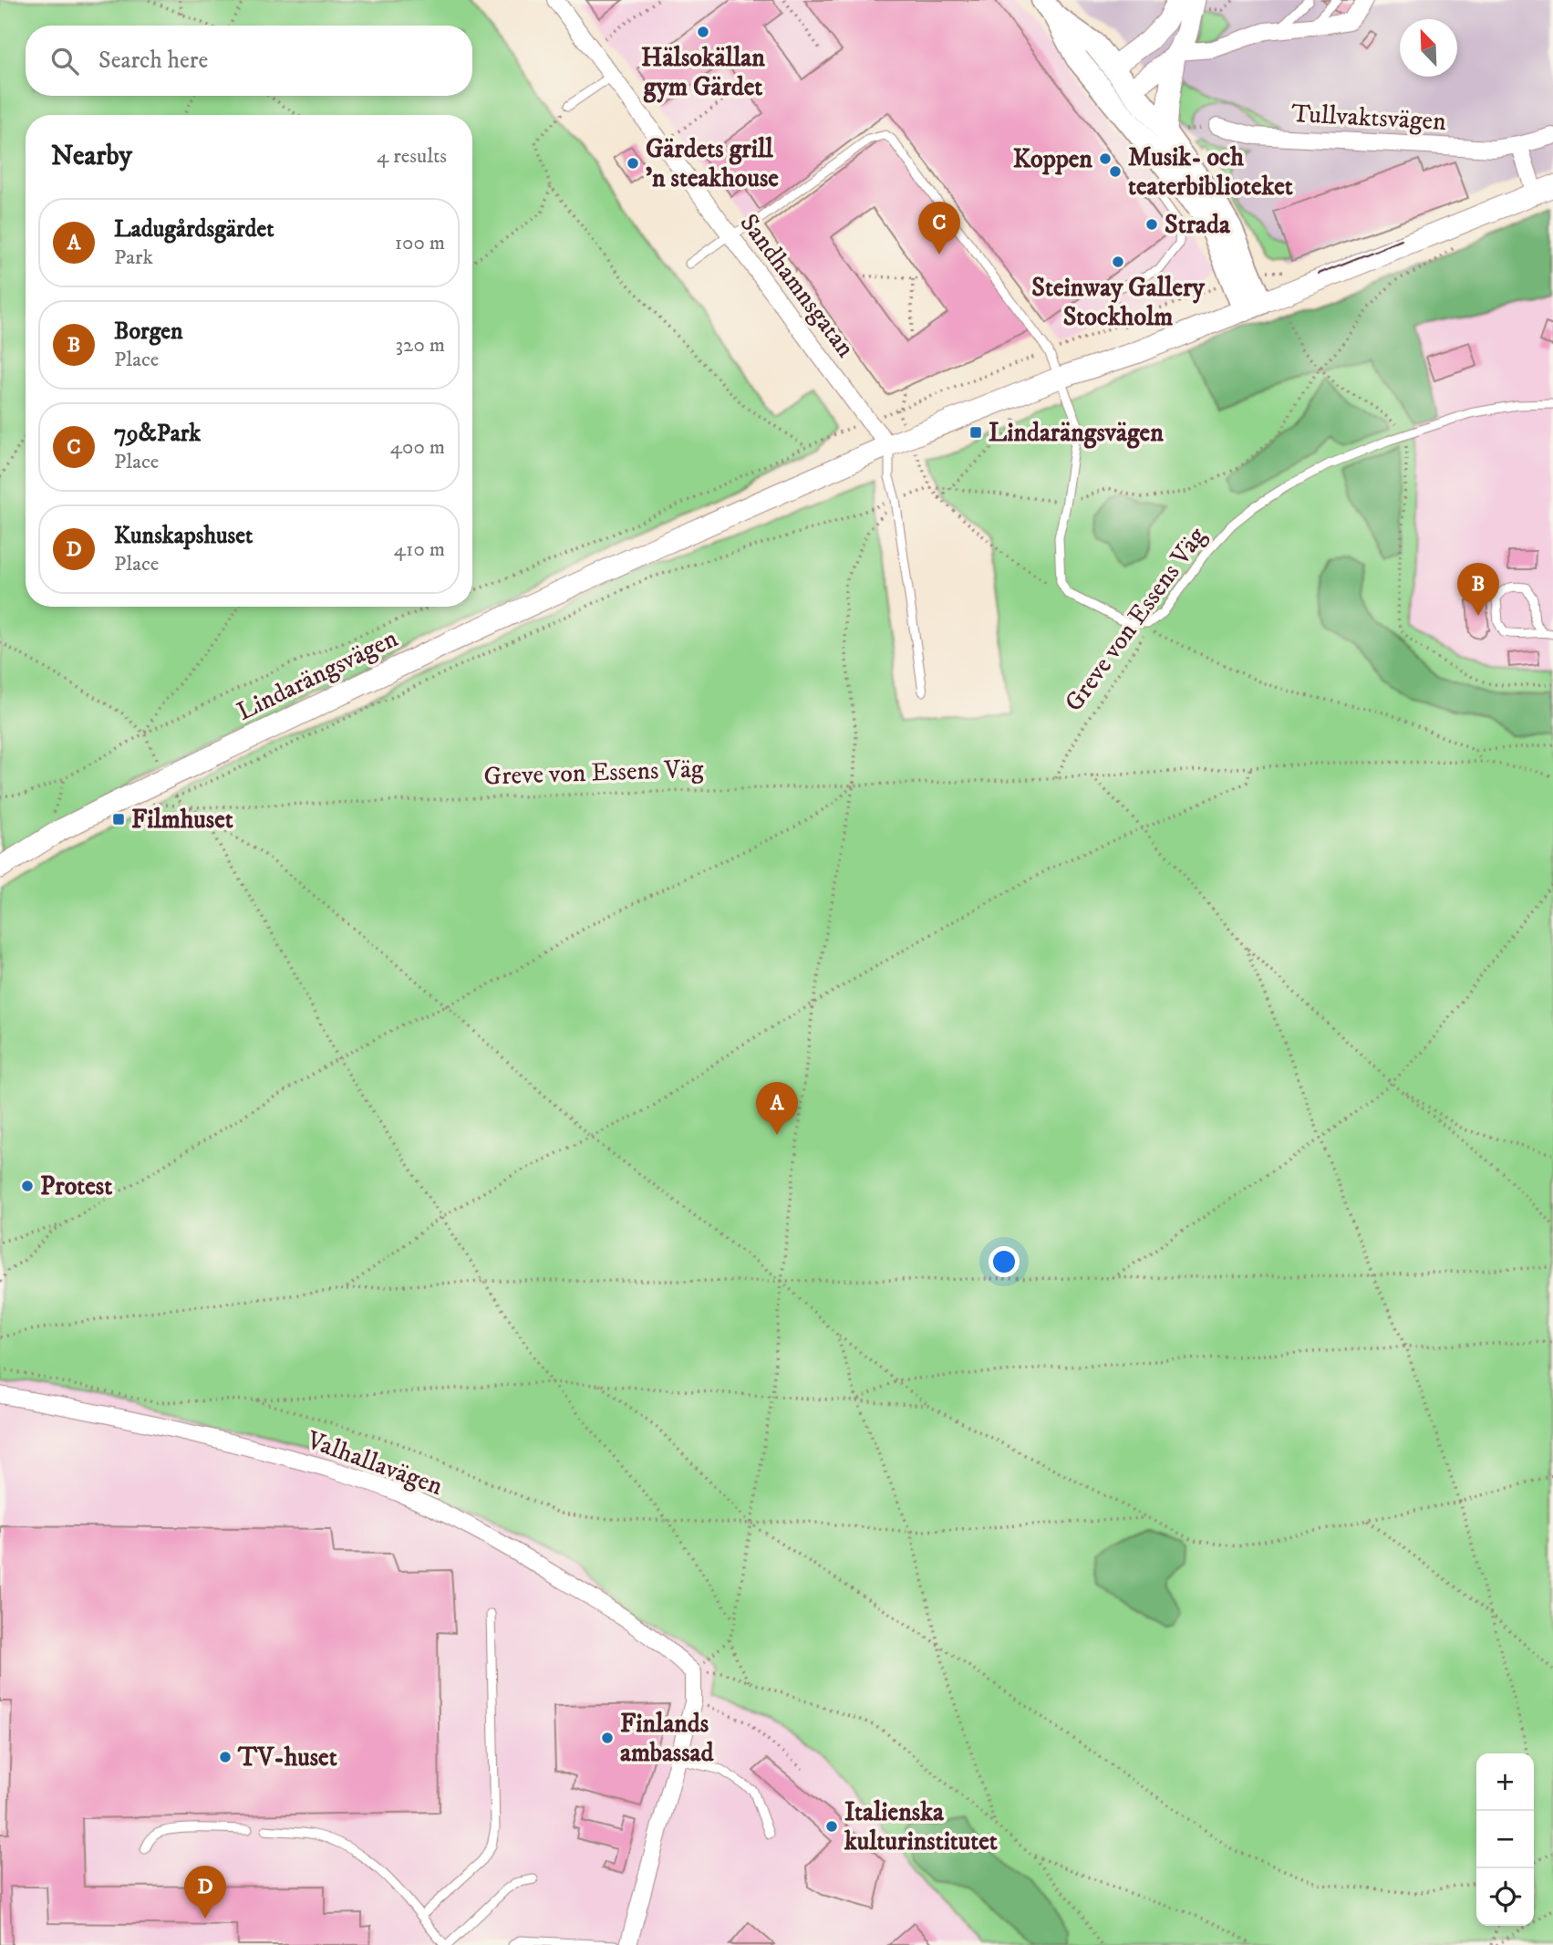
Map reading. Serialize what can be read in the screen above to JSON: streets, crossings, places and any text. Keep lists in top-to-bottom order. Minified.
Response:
{"streets":{"street":["Tullvaktsvägen","Sandhamnsgatan","Lindarängsvägen","Valhallavägen"],"lane":["Greve von Essens Väg"]},"crossings":[["Sandhamnsgatan","Lindarängsvägen"],["Greve von Essens Väg","Lindarängsvägen"]],"places":{"other":["Hälsokällan gym Gärdet","Koppen","Gärdets grill 'n steakhouse","Musik- och teaterbiblioteket","Strada","Steinway Gallery Stockholm","Protest","Finlands ambassad","TV-huset","Italienska kulturinstitutet"],"transit":["Lindarängsvägen","Filmhuset"]},"north":"top left","page":{"search":"Search here","heading":["Nearby","4 results"],"list":[{"mark":"A","name":"Ladugårdsgärdet","note":"Park","value":"100 m"},{"mark":"B","name":"Borgen","note":"Place","value":"320 m"},{"mark":"C","name":"79&Park","note":"Place","value":"400 m"},{"mark":"D","name":"Kunskapshuset","note":"Place","value":"410 m"}],"pins":["C","B","A","D"],"map_buttons":["+","−"]}}
